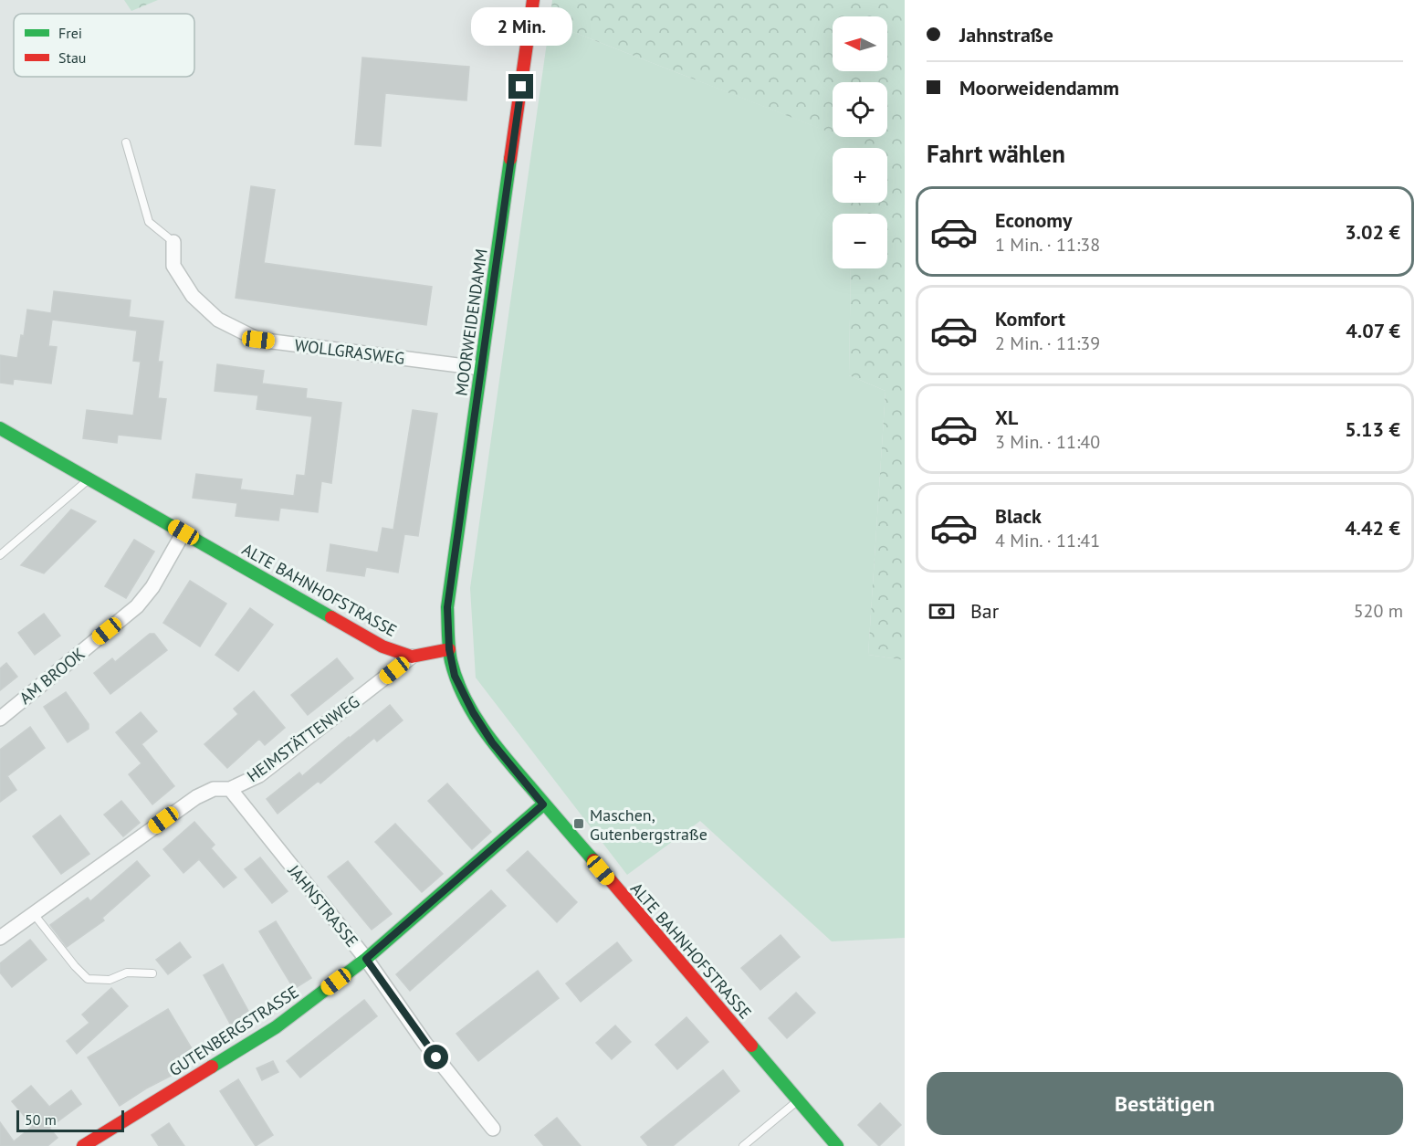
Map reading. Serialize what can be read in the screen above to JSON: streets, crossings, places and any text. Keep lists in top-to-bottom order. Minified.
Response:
{"streets":{"street":["MOORWEIDENDAMM","WOLLGRASWEG","ALTE BAHNHOFSTRASSE","AM BROOK","HEIMSTÄTTENWEG","JAHNSTRASSE","GUTENBERGSTRASSE"]},"crossings":[["MOORWEIDENDAMM","WOLLGRASWEG"],["MOORWEIDENDAMM","ALTE BAHNHOFSTRASSE"],["ALTE BAHNHOFSTRASSE","AM BROOK"],["ALTE BAHNHOFSTRASSE","HEIMSTÄTTENWEG"],["ALTE BAHNHOFSTRASSE","GUTENBERGSTRASSE"],["HEIMSTÄTTENWEG","JAHNSTRASSE"],["JAHNSTRASSE","GUTENBERGSTRASSE"]],"places":{"transit":["Maschen, Gutenbergstraße"]},"legend":["Frei","Stau"],"scale_bar":"50 m","north":"left","page":{"banner":["Jahnstraße","Moorweidendamm"],"bubble":"2 Min.","map_buttons":["+","−"],"heading":"Fahrt wählen","list":[{"name":"Economy","note":"1 Min. · 11:38","value":"3.02 €"},{"name":"Komfort","note":"2 Min. · 11:39","value":"4.07 €"},{"name":"XL","note":"3 Min. · 11:40","value":"5.13 €"},{"name":"Black","note":"4 Min. · 11:41","value":"4.42 €"}],"pay":["Bar","520 m"],"buttons":"Bestätigen","scale":"50 m"}}
